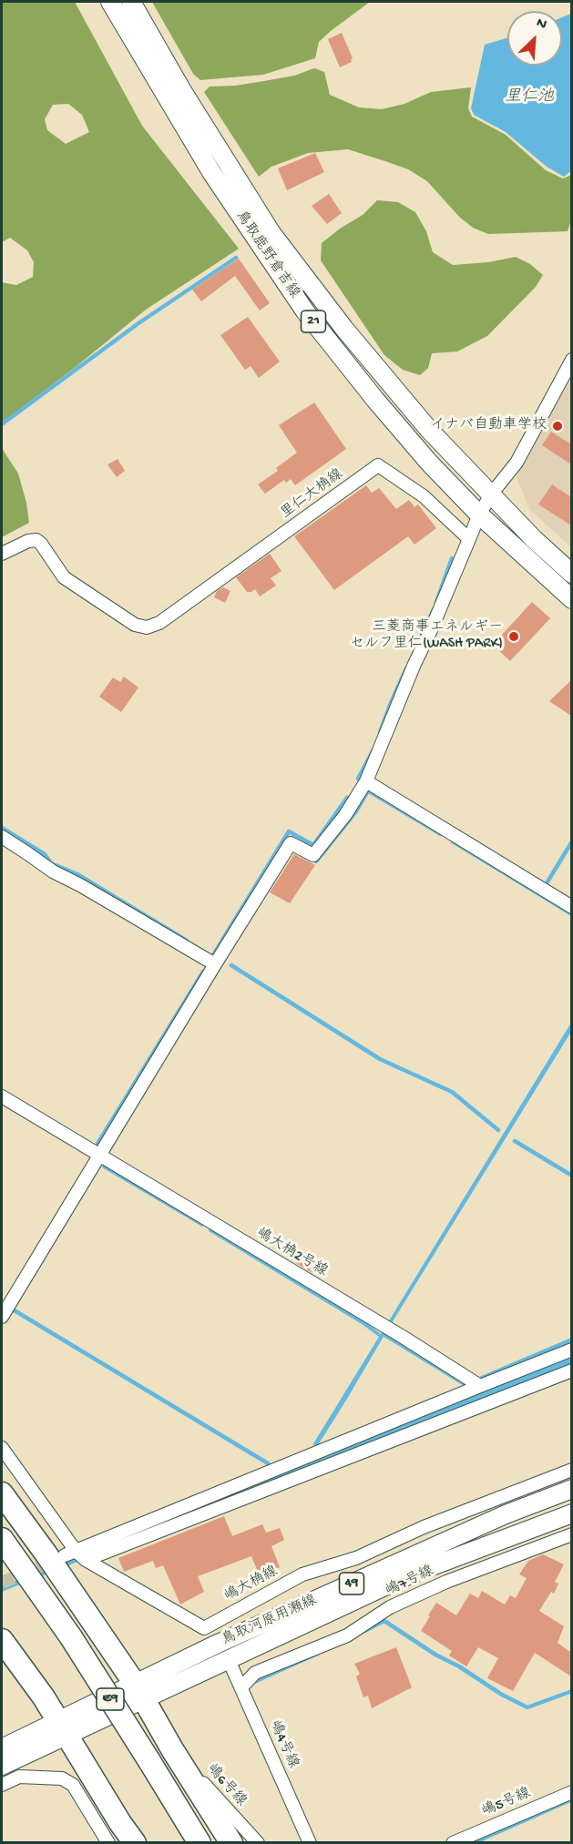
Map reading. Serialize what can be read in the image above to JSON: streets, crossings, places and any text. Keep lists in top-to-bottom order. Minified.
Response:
{"streets":{"highway":["E9"],"main road":["鳥取鹿野倉吉線","21","49","鳥取河原用瀬線"],"street":["里仁大桷線","嶋大桷2号線","嶋7号線","嶋大桷線","嶋4号線","嶋6号線","嶋5号線"]},"crossings":[["嶋7号線","嶋4号線"],["鳥取河原用瀬線","嶋4号線"]],"water":["里仁池"],"places":["イナバ自動車学校","三菱商事エネルギー セルフ里仁(WASH PARK)"],"north":"top right"}
